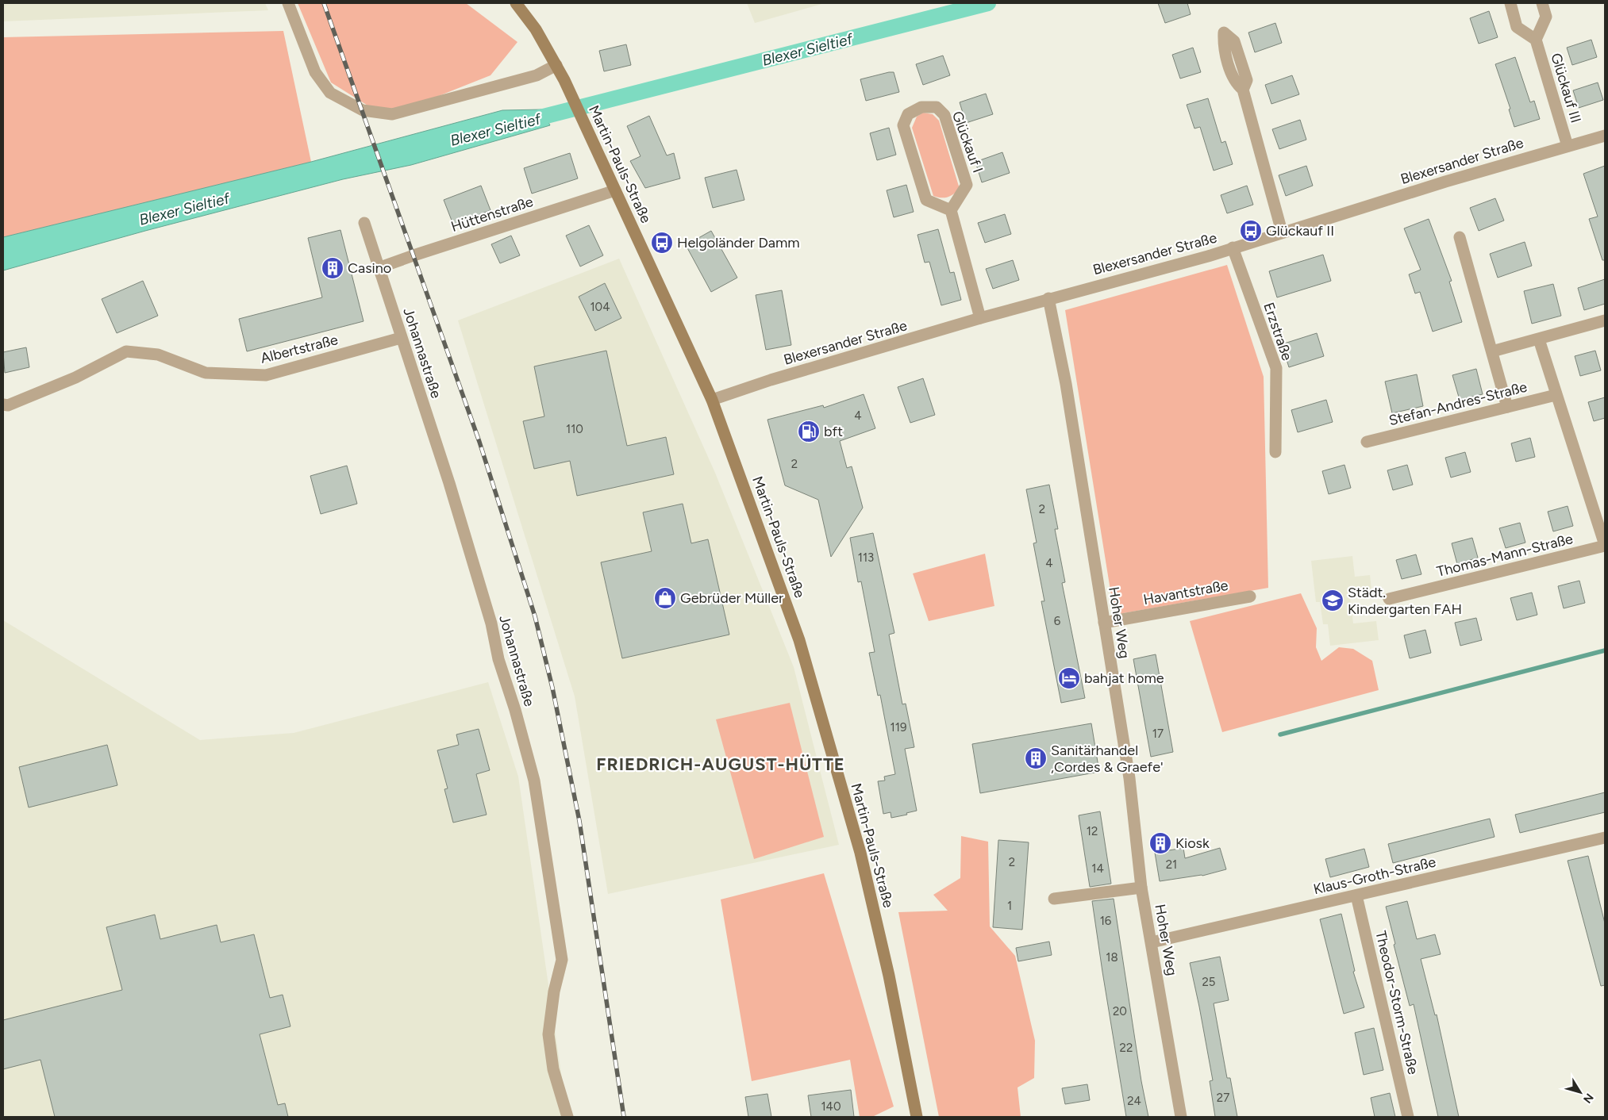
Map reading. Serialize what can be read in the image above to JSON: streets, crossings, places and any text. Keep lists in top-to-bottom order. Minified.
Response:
{"streets":{"street":["Glückauf III","Glückauf I","Blexersander Straße","Martin-Pauls-Straße","Hüttenstraße","Erzstraße","Albertstraße","Johannastraße","Stefan-Andres-Straße","Thomas-Mann-Straße","Havantstraße","Hoher Weg","Klaus-Groth-Straße","Theodor-Storm-Straße"]},"crossings":[["Glückauf III","Blexersander Straße"],["Blexersander Straße","Martin-Pauls-Straße"],["Blexersander Straße","Erzstraße"],["Blexersander Straße","Hoher Weg"],["Martin-Pauls-Straße","Hüttenstraße"],["Hüttenstraße","Johannastraße"],["Albertstraße","Johannastraße"],["Havantstraße","Hoher Weg"],["Hoher Weg","Klaus-Groth-Straße"],["Klaus-Groth-Straße","Theodor-Storm-Straße"]],"districts":["FRIEDRICH-AUGUST-HÜTTE"],"water":["Blexer Sieltief"],"places":{"bus stop":["Glückauf II","Helgoländer Damm"],"building":["Casino","Sanitärhandel ,Cordes & Graefe'","Kiosk"],"fuel station":["bft"],"shop":["Gebrüder Müller"],"school or university":["Städt. Kindergarten FAH"],"hotel":["bahjat home"]},"house_numbers":["104","4","110","2","2","113","4","6","119","17","12","2","21","14","1","16","18","25","20","22","27","24","140"],"north":"bottom right"}
